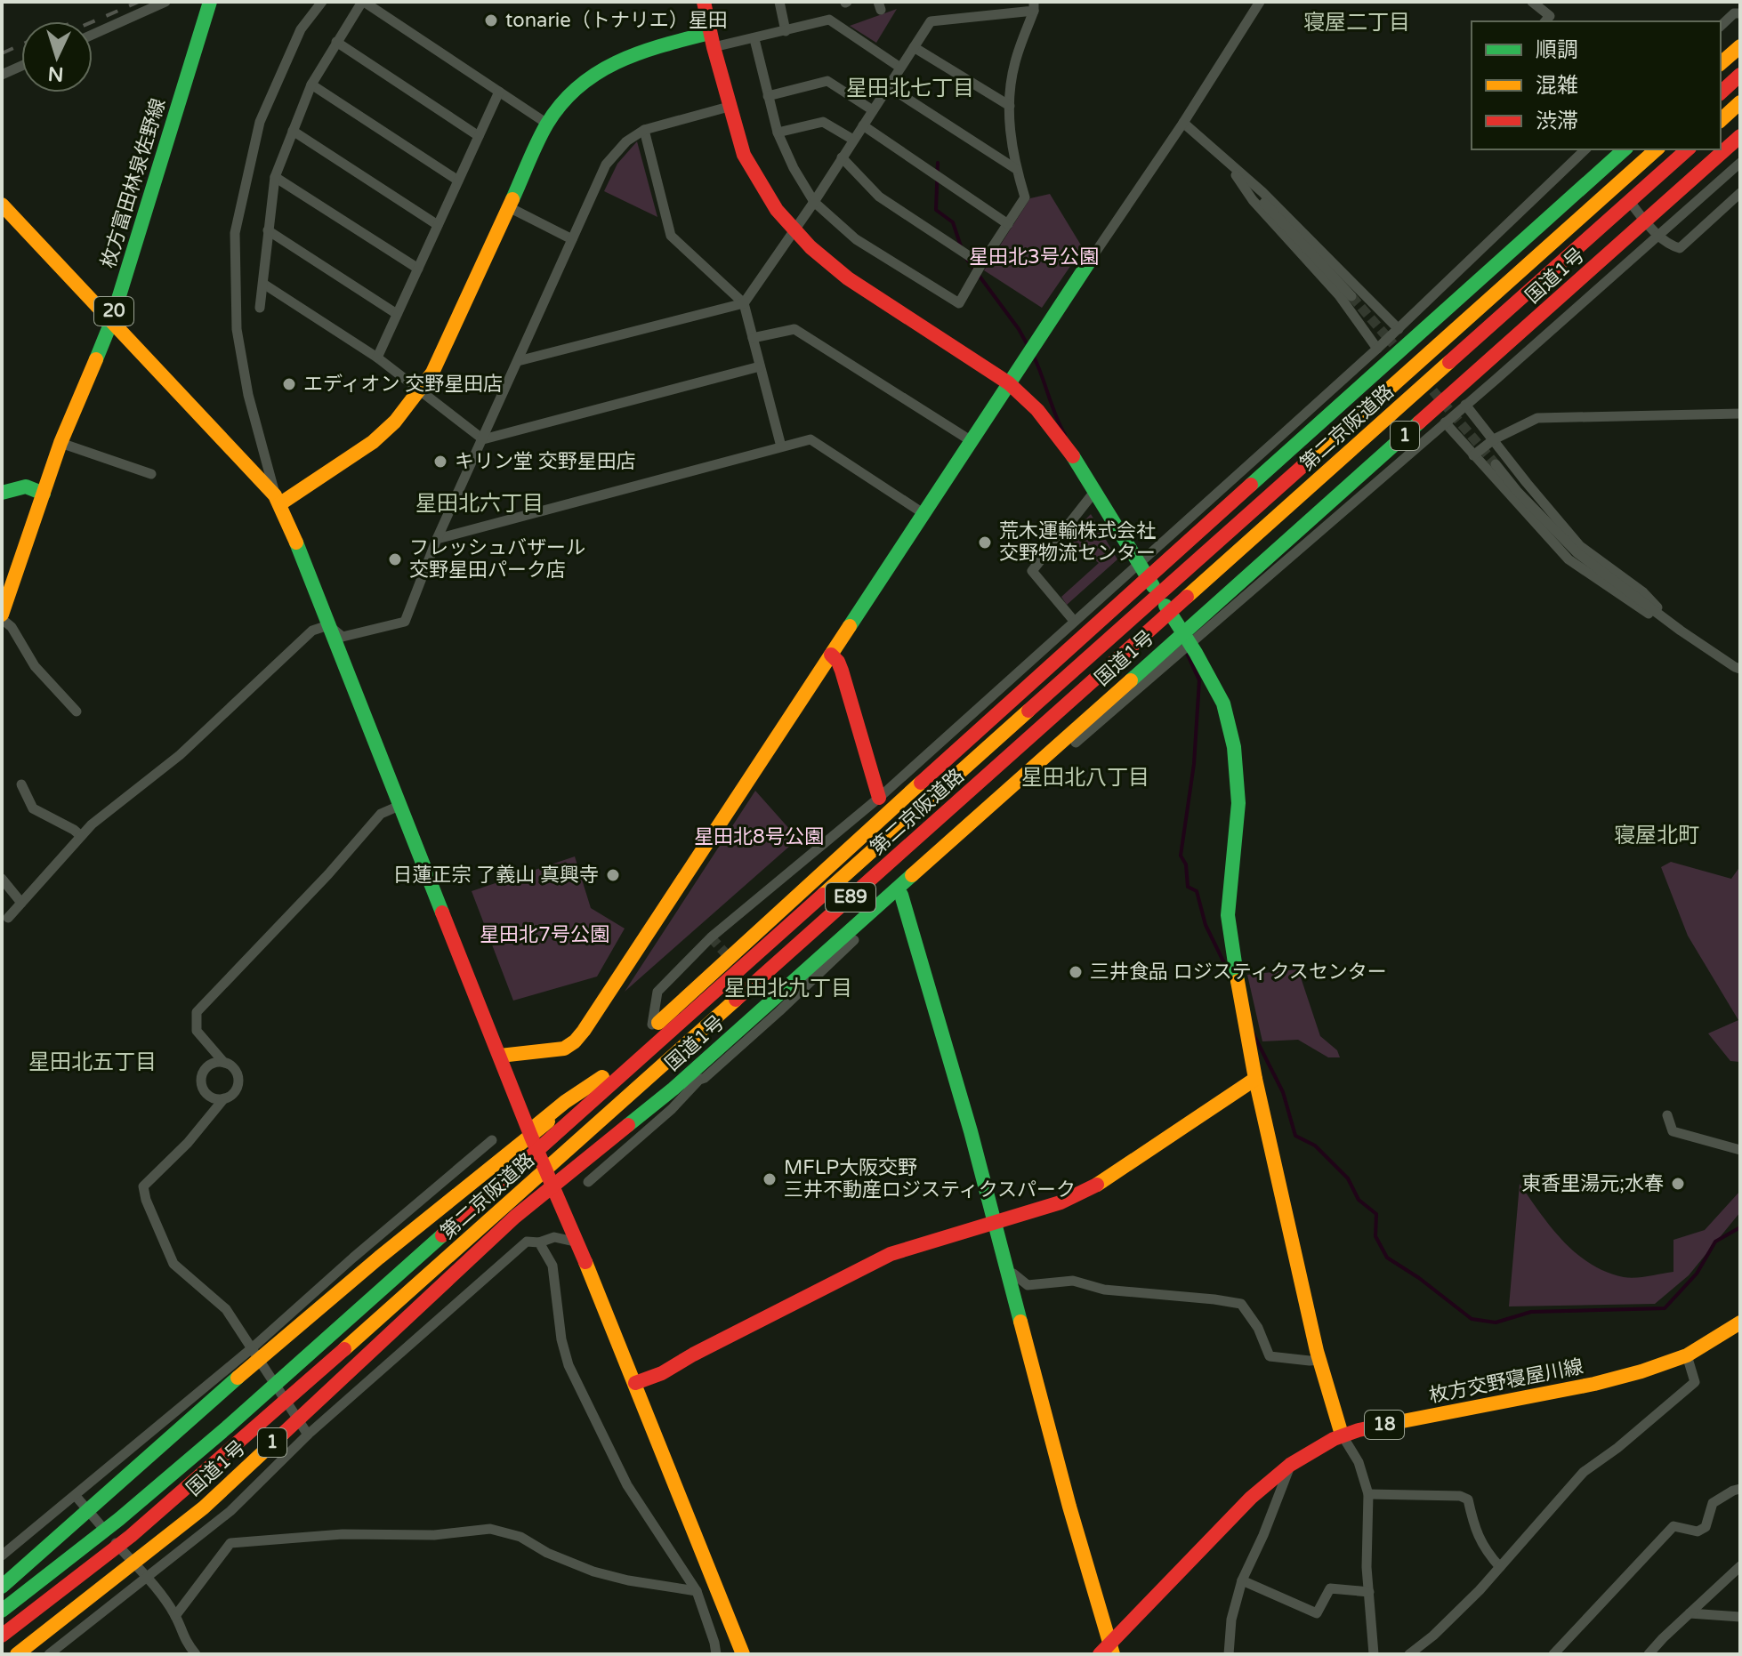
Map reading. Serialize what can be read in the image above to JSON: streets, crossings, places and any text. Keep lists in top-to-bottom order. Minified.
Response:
{"streets":{"main road":["枚方富田林泉佐野線","国道1号","20","第二京阪道路","1","E89","枚方交野寝屋川線","18"]},"crossings":[["国道1号","第二京阪道路"]],"districts":["寝屋二丁目","星田北七丁目","星田北六丁目","星田北八丁目","寝屋北町","星田北九丁目","星田北五丁目"],"parks":["星田北3号公園","星田北8号公園","星田北7号公園"],"places":["tonarie（トナリエ）星田","エディオン 交野星田店","キリン堂 交野星田店","荒木運輸株式会社 交野物流センター","フレッシュバザール 交野星田パーク店","日蓮正宗 了義山 真興寺","三井食品 ロジスティクスセンター","MFLP大阪交野 三井不動産ロジスティクスパーク","東香里湯元;水春"],"legend":["順調","混雑","渋滞"],"north":"bottom"}
